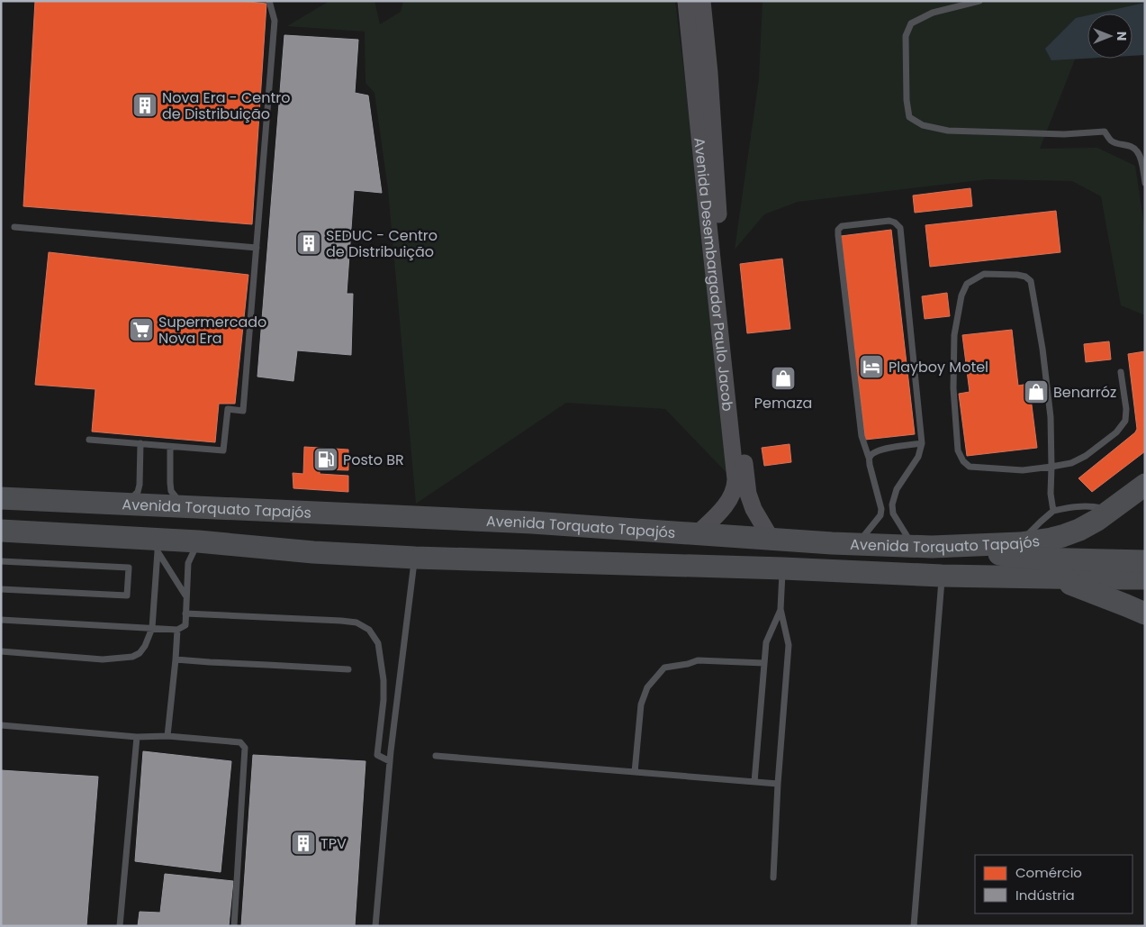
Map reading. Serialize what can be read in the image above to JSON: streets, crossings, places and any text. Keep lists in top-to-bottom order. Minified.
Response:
{"streets":{"highway":["Avenida Torquato Tapajós"],"street":["Avenida Desembargador Paulo Jacob"]},"crossings":[["Avenida Desembargador Paulo Jacob","Avenida Torquato Tapajós"]],"places":{"building":["Nova Era - Centro de Distribuição","SEDUC - Centro de Distribuição","TPV"],"supermarket":["Supermercado Nova Era"],"hotel":["Playboy Motel"],"shop":["Pemaza","Benarróz"],"fuel station":["Posto BR"]},"legend":["Comércio","Indústria"],"north":"right"}
